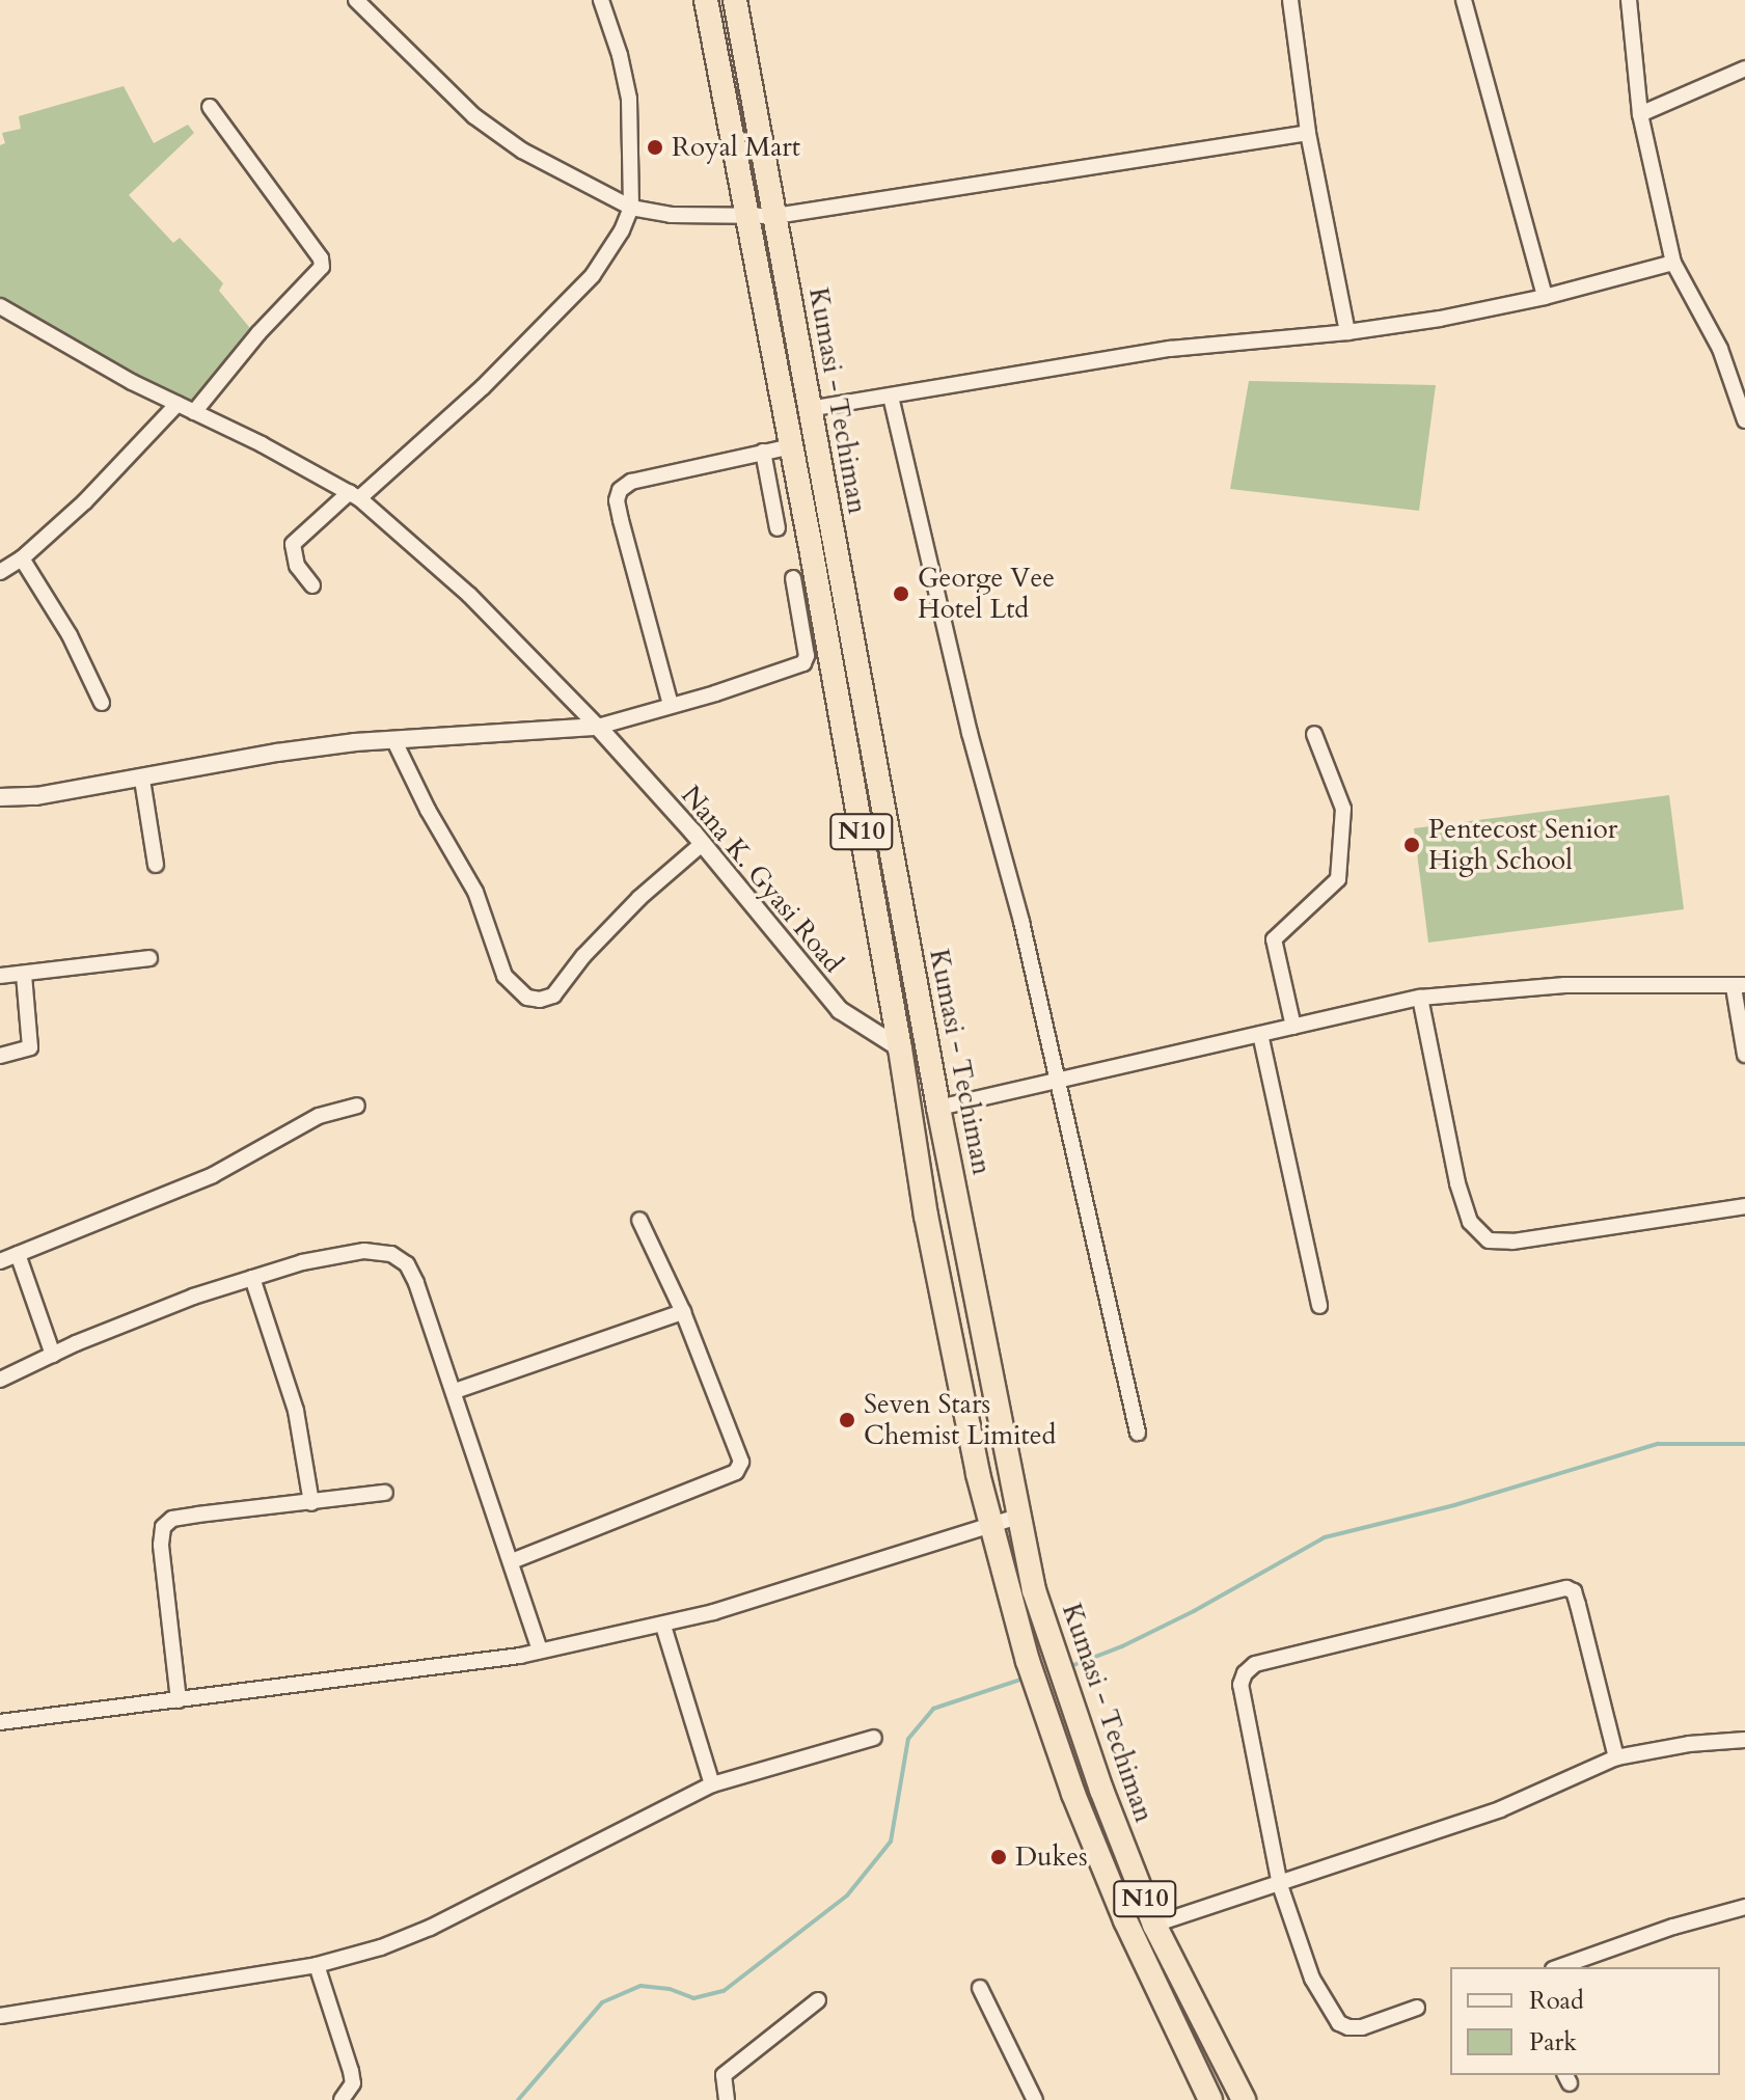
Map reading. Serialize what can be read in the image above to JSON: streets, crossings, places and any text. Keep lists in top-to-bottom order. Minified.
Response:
{"streets":{"highway":["Kumasi - Techiman","N10"],"street":["Nana K. Gyasi Road"]},"crossings":[["N10","Nana K. Gyasi Road"]],"places":["Royal Mart","George Vee Hotel Ltd","Pentecost Senior High School","Seven Stars Chemist Limited","Dukes"],"legend":["Road","Park"]}
